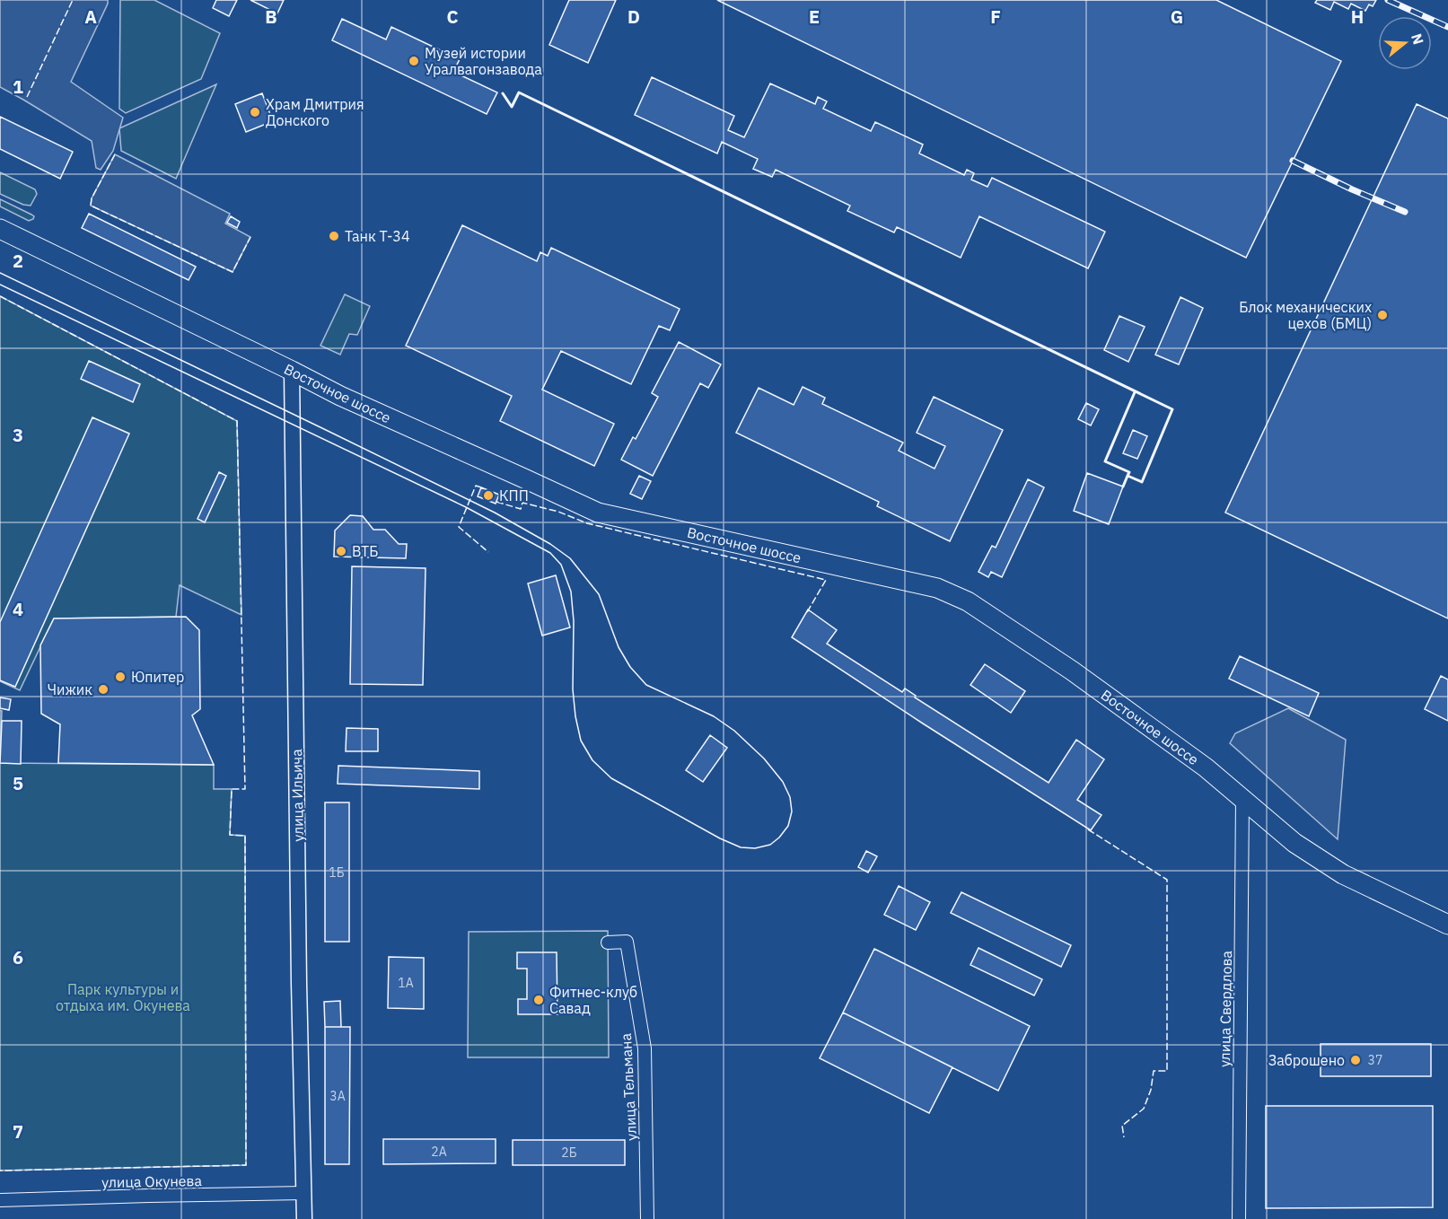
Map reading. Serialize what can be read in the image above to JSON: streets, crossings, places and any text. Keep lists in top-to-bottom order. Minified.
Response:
{"streets":{"main road":["Восточное шоссе"],"street":["улица Ильича","улица Свердлова","улица Тельмана","улица Окунева"]},"crossings":[["Восточное шоссе","улица Ильича"],["Восточное шоссе","улица Свердлова"],["улица Ильича","улица Окунева"]],"parks":["Парк культуры и отдыха им. Окунева"],"places":["Музей истории Уралвагонзавода","Храм Дмитрия Донского","Танк Т-34","Блок механических цехов (БМЦ)","КПП","ВТБ","Юпитер","Чижик","Фитнес-клуб Савад","Заброшено"],"house_numbers":["1Б","1А","37","3А","2А","2Б"],"north":"right","grid":{"columns":["A","B","C","D","E","F","G","H"],"rows":["1","2","3","4","5","6","7"]}}
